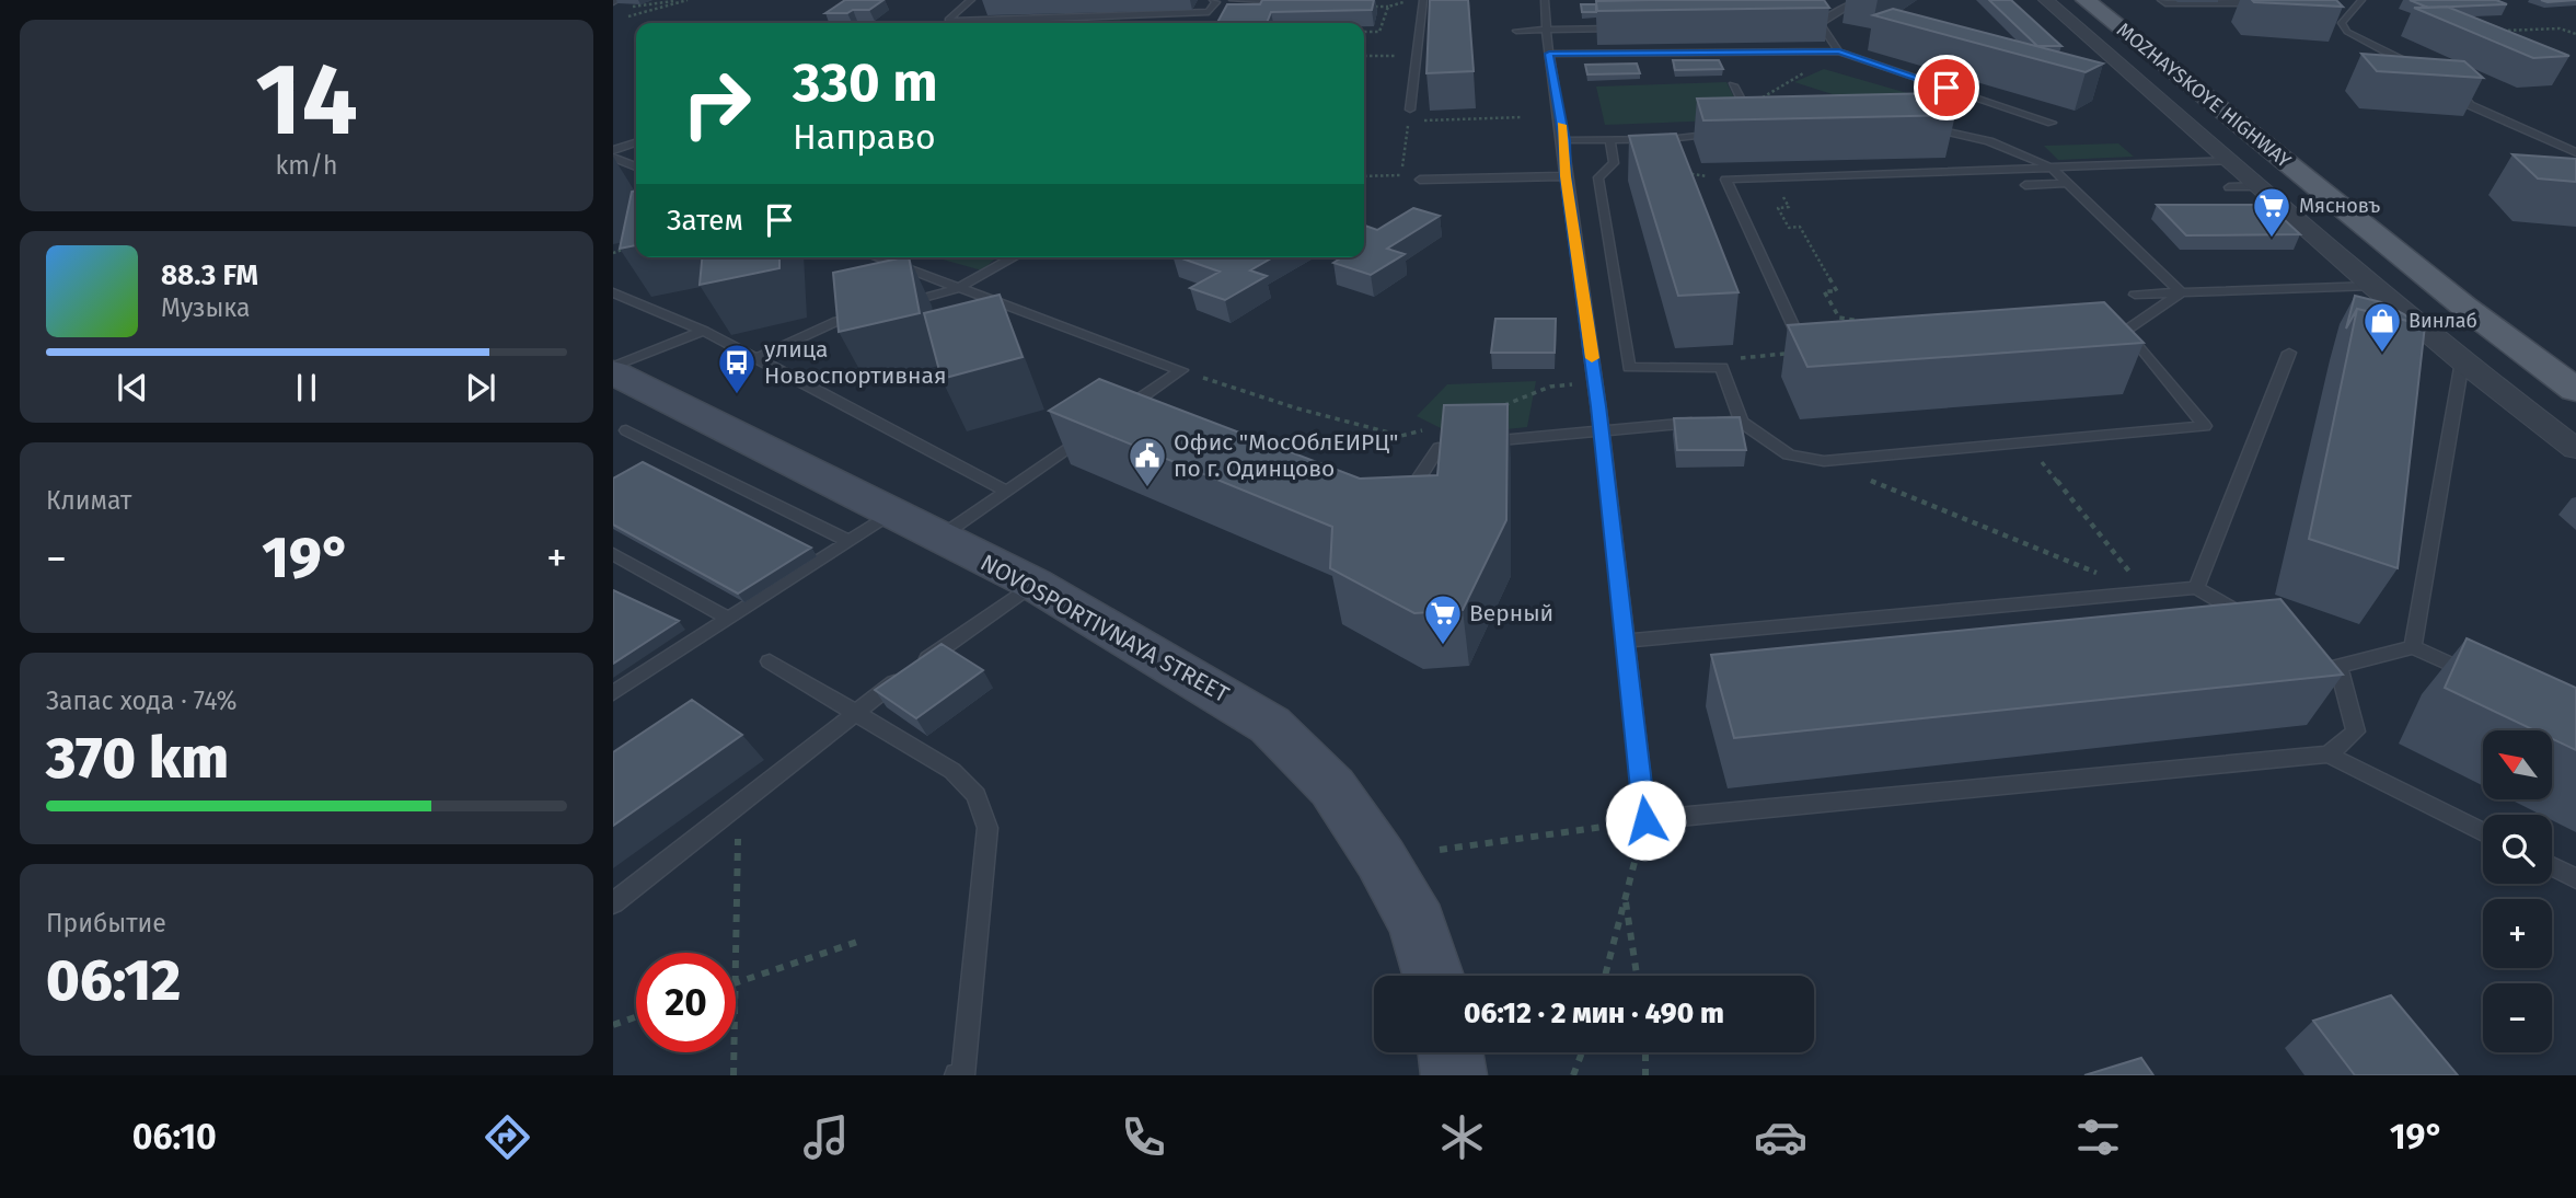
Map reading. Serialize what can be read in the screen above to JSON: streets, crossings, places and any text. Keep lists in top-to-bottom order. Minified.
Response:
{"streets":{"main road":["MOZHAYSKOYE HIGHWAY","NOVOSPORTIVNAYA STREET"]},"places":{"supermarket":["Мясновъ","Верный"],"shop":["Винлаб"],"bus stop":["улица Новоспортивная"],"public building":["Офис \"МосОблЕИРЦ\" по г. Одинцово"]},"north":"top left","page":{"tile":[["14","km/h"],"Климат",["Запас хода · 74%","370 km"],["Прибытие","06:12"]],"turn":["330 m","Направо"],"then":"Затем","song":["88.3 FM","Музыка"],"heat":["−","19°","+"],"map_buttons":["+","−"],"limit":"20","trip":"06:12 · 2 мин · 490 m","tabs":["06:10","19°"]}}
